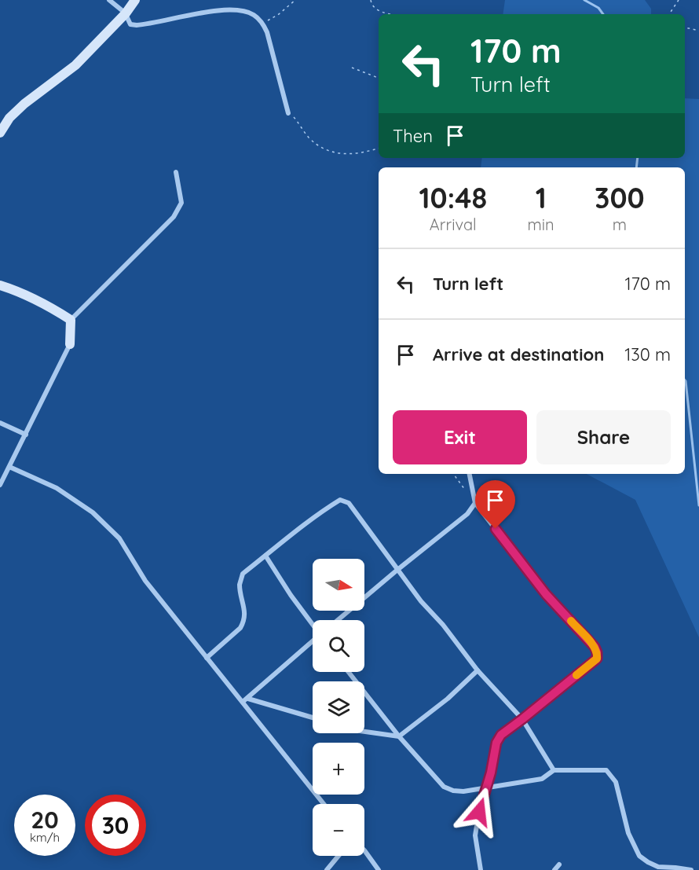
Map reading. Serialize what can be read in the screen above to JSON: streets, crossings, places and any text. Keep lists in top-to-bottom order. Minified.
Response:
{"north":"right","page":{"turn":["170 m","Turn left"],"then":"Then","eta":["10:48","Arrival","1","min","300","m"],"list":[{"name":"Turn left","value":"170 m"},{"name":"Arrive at destination","value":"130 m"}],"buttons":["Exit","Share"],"map_buttons":["+","−"],"speed":"20 km/h","limit":"30"}}
